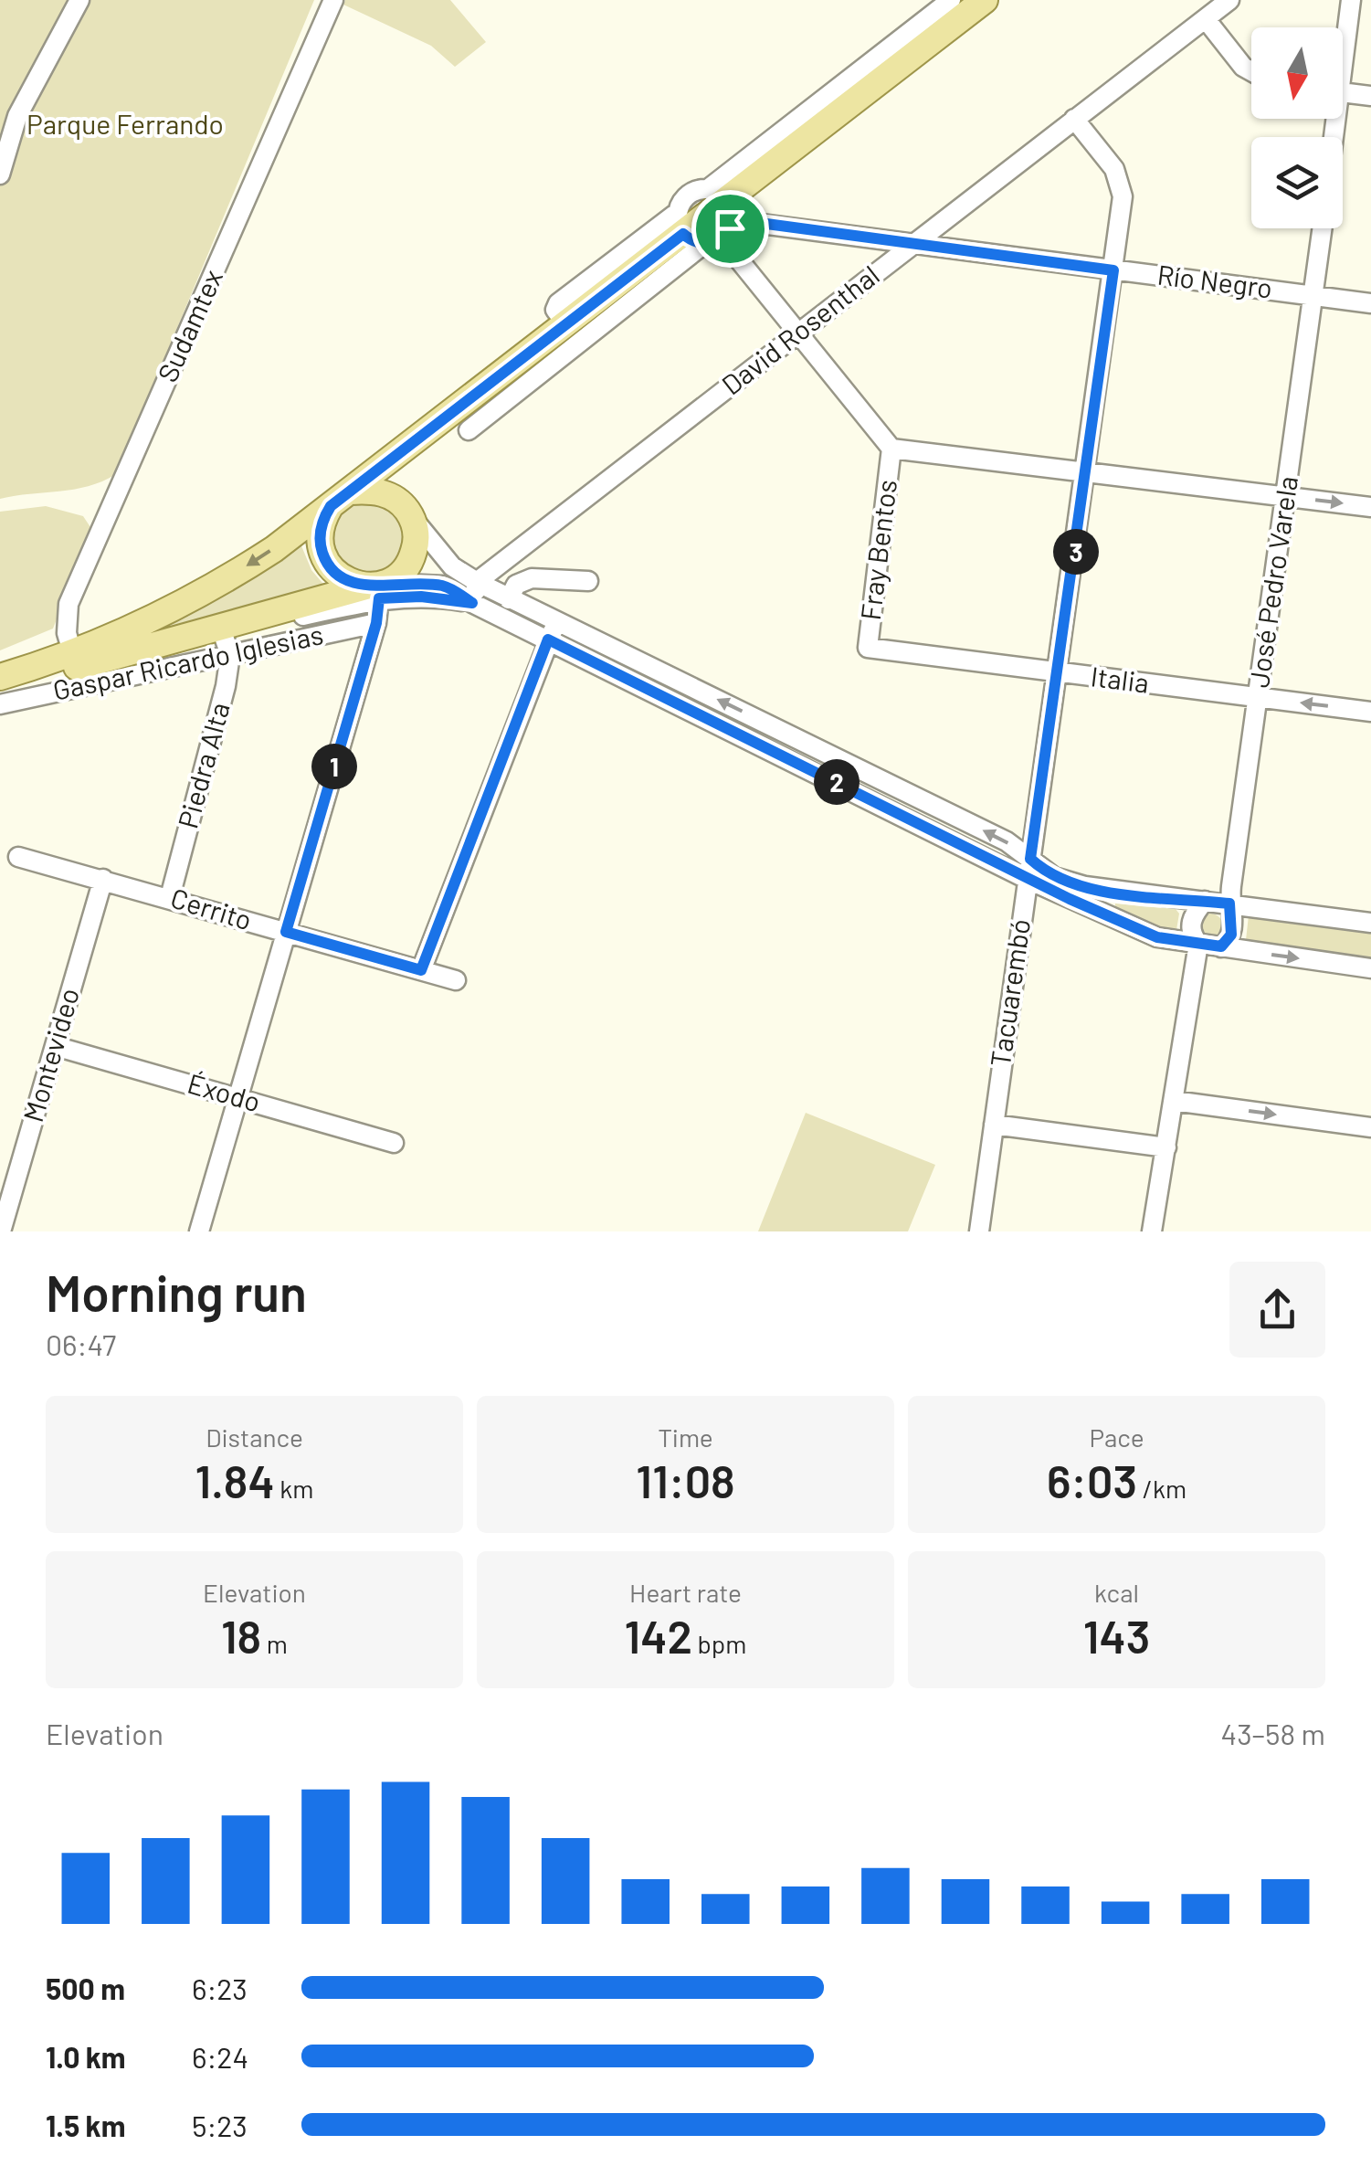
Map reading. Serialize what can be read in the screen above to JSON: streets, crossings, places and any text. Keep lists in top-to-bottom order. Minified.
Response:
{"streets":{"street":["Río Negro","Sudamtex","David Rosenthal","Fray Bentos","José Pedro Varela","Gaspar Ricardo Iglesias","Italia","Piedra Alta","Cerrito","Tacuarembó","Montevideo","Éxodo"]},"crossings":[["Río Negro","David Rosenthal"],["Río Negro","José Pedro Varela"],["Río Negro","Tacuarembó"],["Sudamtex","Gaspar Ricardo Iglesias"],["David Rosenthal","Fray Bentos"],["David Rosenthal","Tacuarembó"],["Fray Bentos","Italia"],["José Pedro Varela","Italia"],["Gaspar Ricardo Iglesias","Piedra Alta"],["Italia","Tacuarembó"],["Piedra Alta","Cerrito"],["Cerrito","Montevideo"],["Montevideo","Éxodo"]],"parks":["Parque Ferrando"],"north":"bottom","page":{"pins":["3","1","2"],"heading":["Morning run","06:47"],"stats":[["Distance","1.84 km"],["Time","11:08"],["Pace","6:03 /km"],["Elevation","18 m"],["Heart rate","142 bpm"],["kcal","143"]],"chart":["Elevation","43–58 m"],"list":[{"name":"500 m","note":"6:23"},{"name":"1.0 km","note":"6:24"},{"name":"1.5 km","note":"5:23"}]}}
